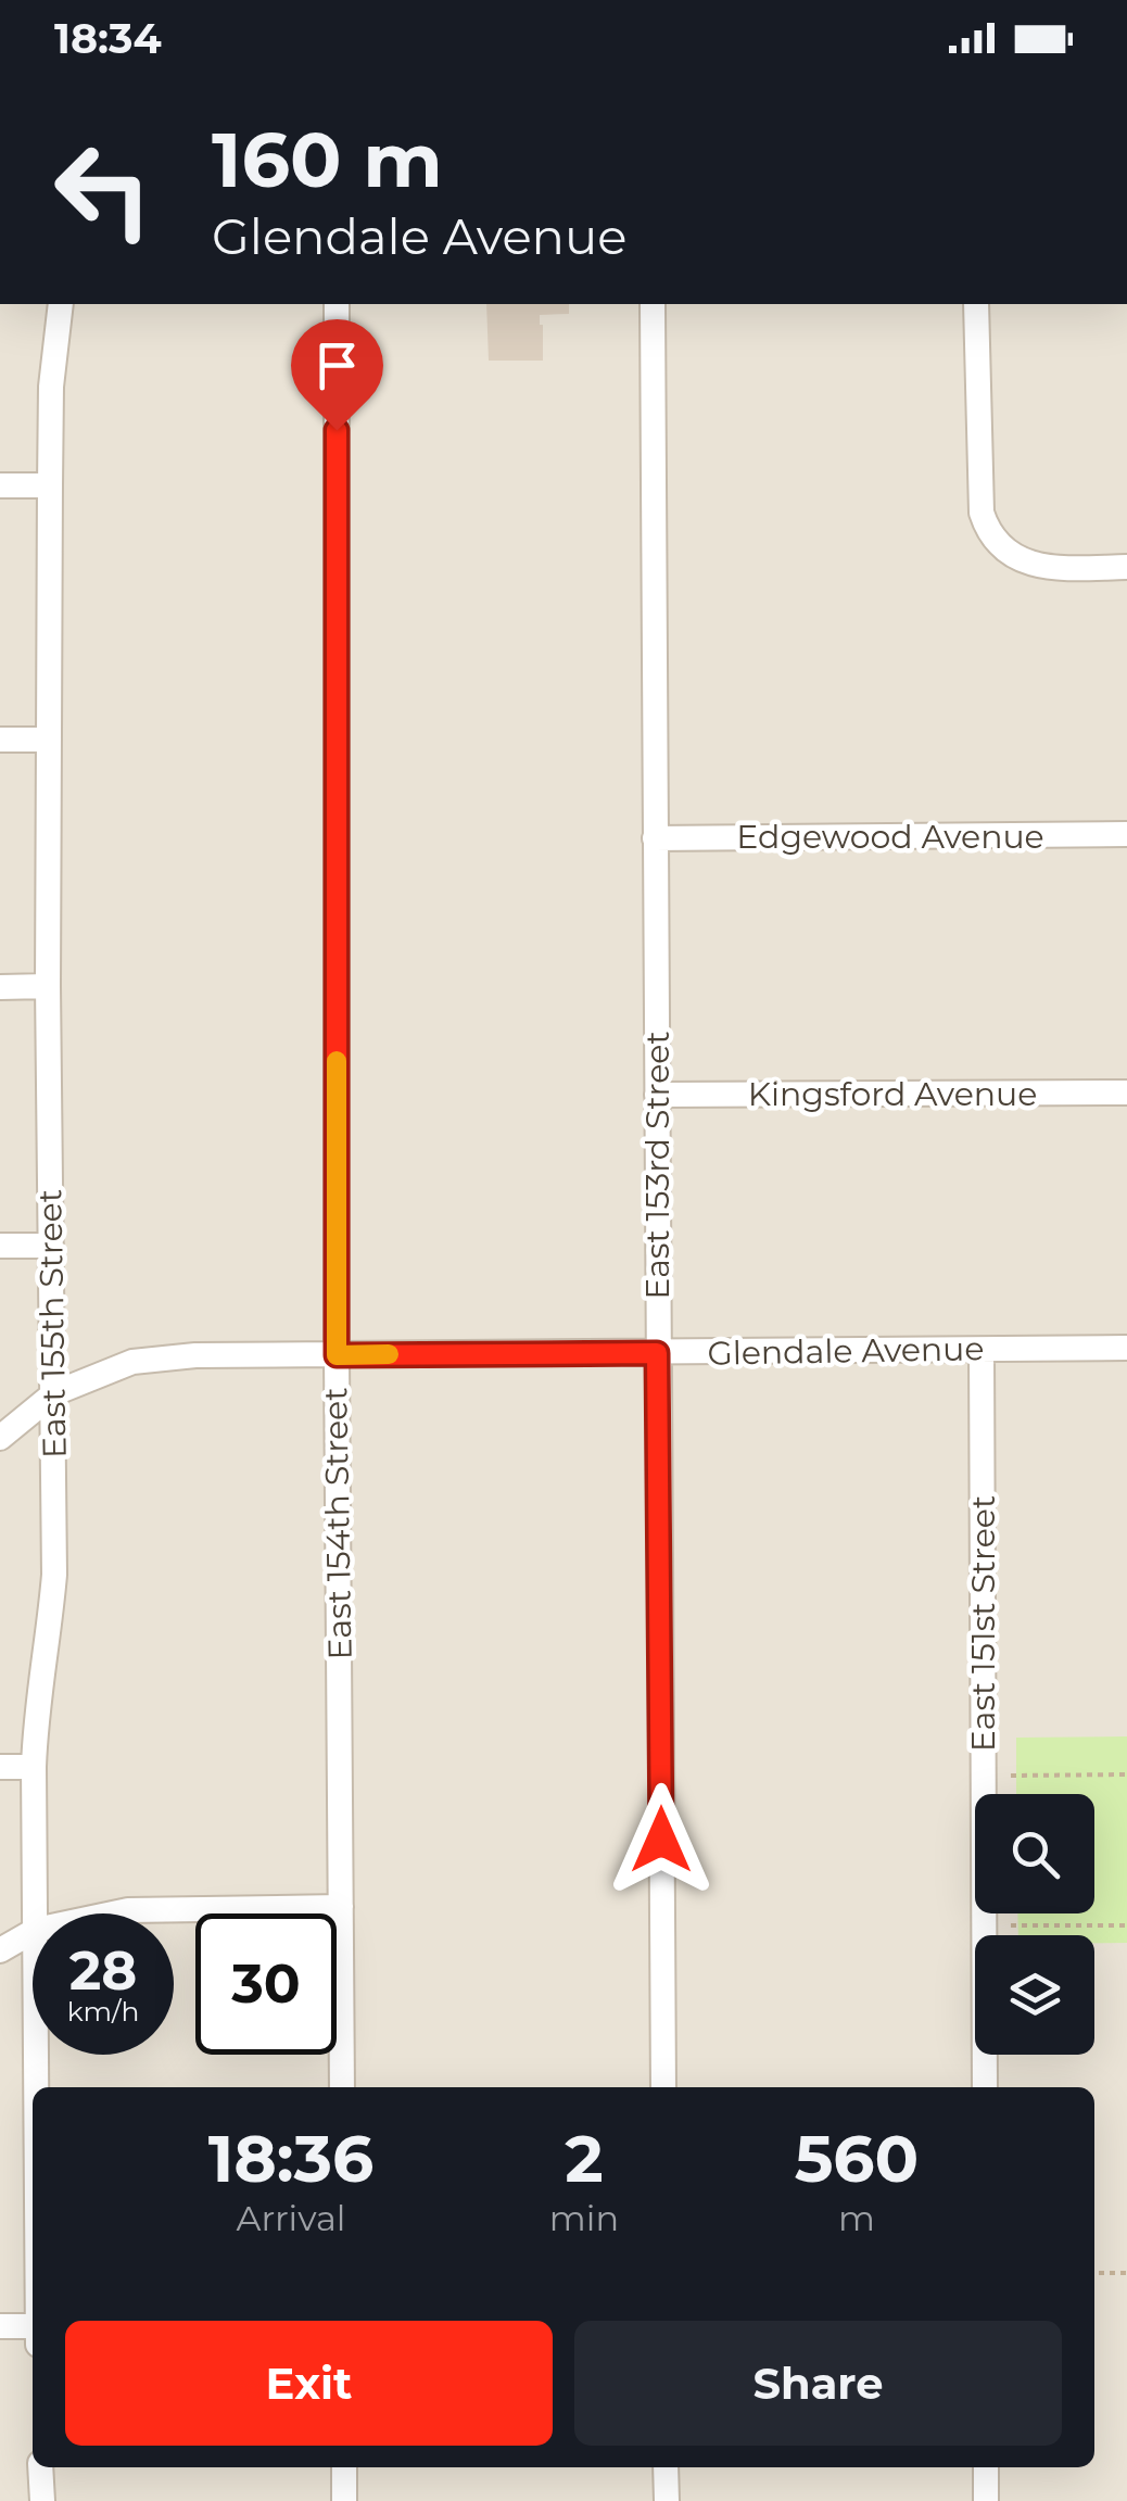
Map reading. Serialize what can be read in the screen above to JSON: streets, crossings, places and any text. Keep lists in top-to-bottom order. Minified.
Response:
{"streets":{"street":["Edgewood Avenue","Kingsford Avenue","East 153rd Street","East 155th Street","Glendale Avenue","East 154th Street","East 151st Street"]},"crossings":[["Edgewood Avenue","East 153rd Street"],["Kingsford Avenue","East 153rd Street"],["East 153rd Street","Glendale Avenue"],["East 155th Street","Glendale Avenue"],["Glendale Avenue","East 154th Street"],["Glendale Avenue","East 151st Street"]],"page":{"status":"18:34","turn":["160 m","Glendale Avenue"],"speed":"28 km/h","limit":"30","eta":["18:36","Arrival","2","min","560","m"],"buttons":["Exit","Share"]}}
